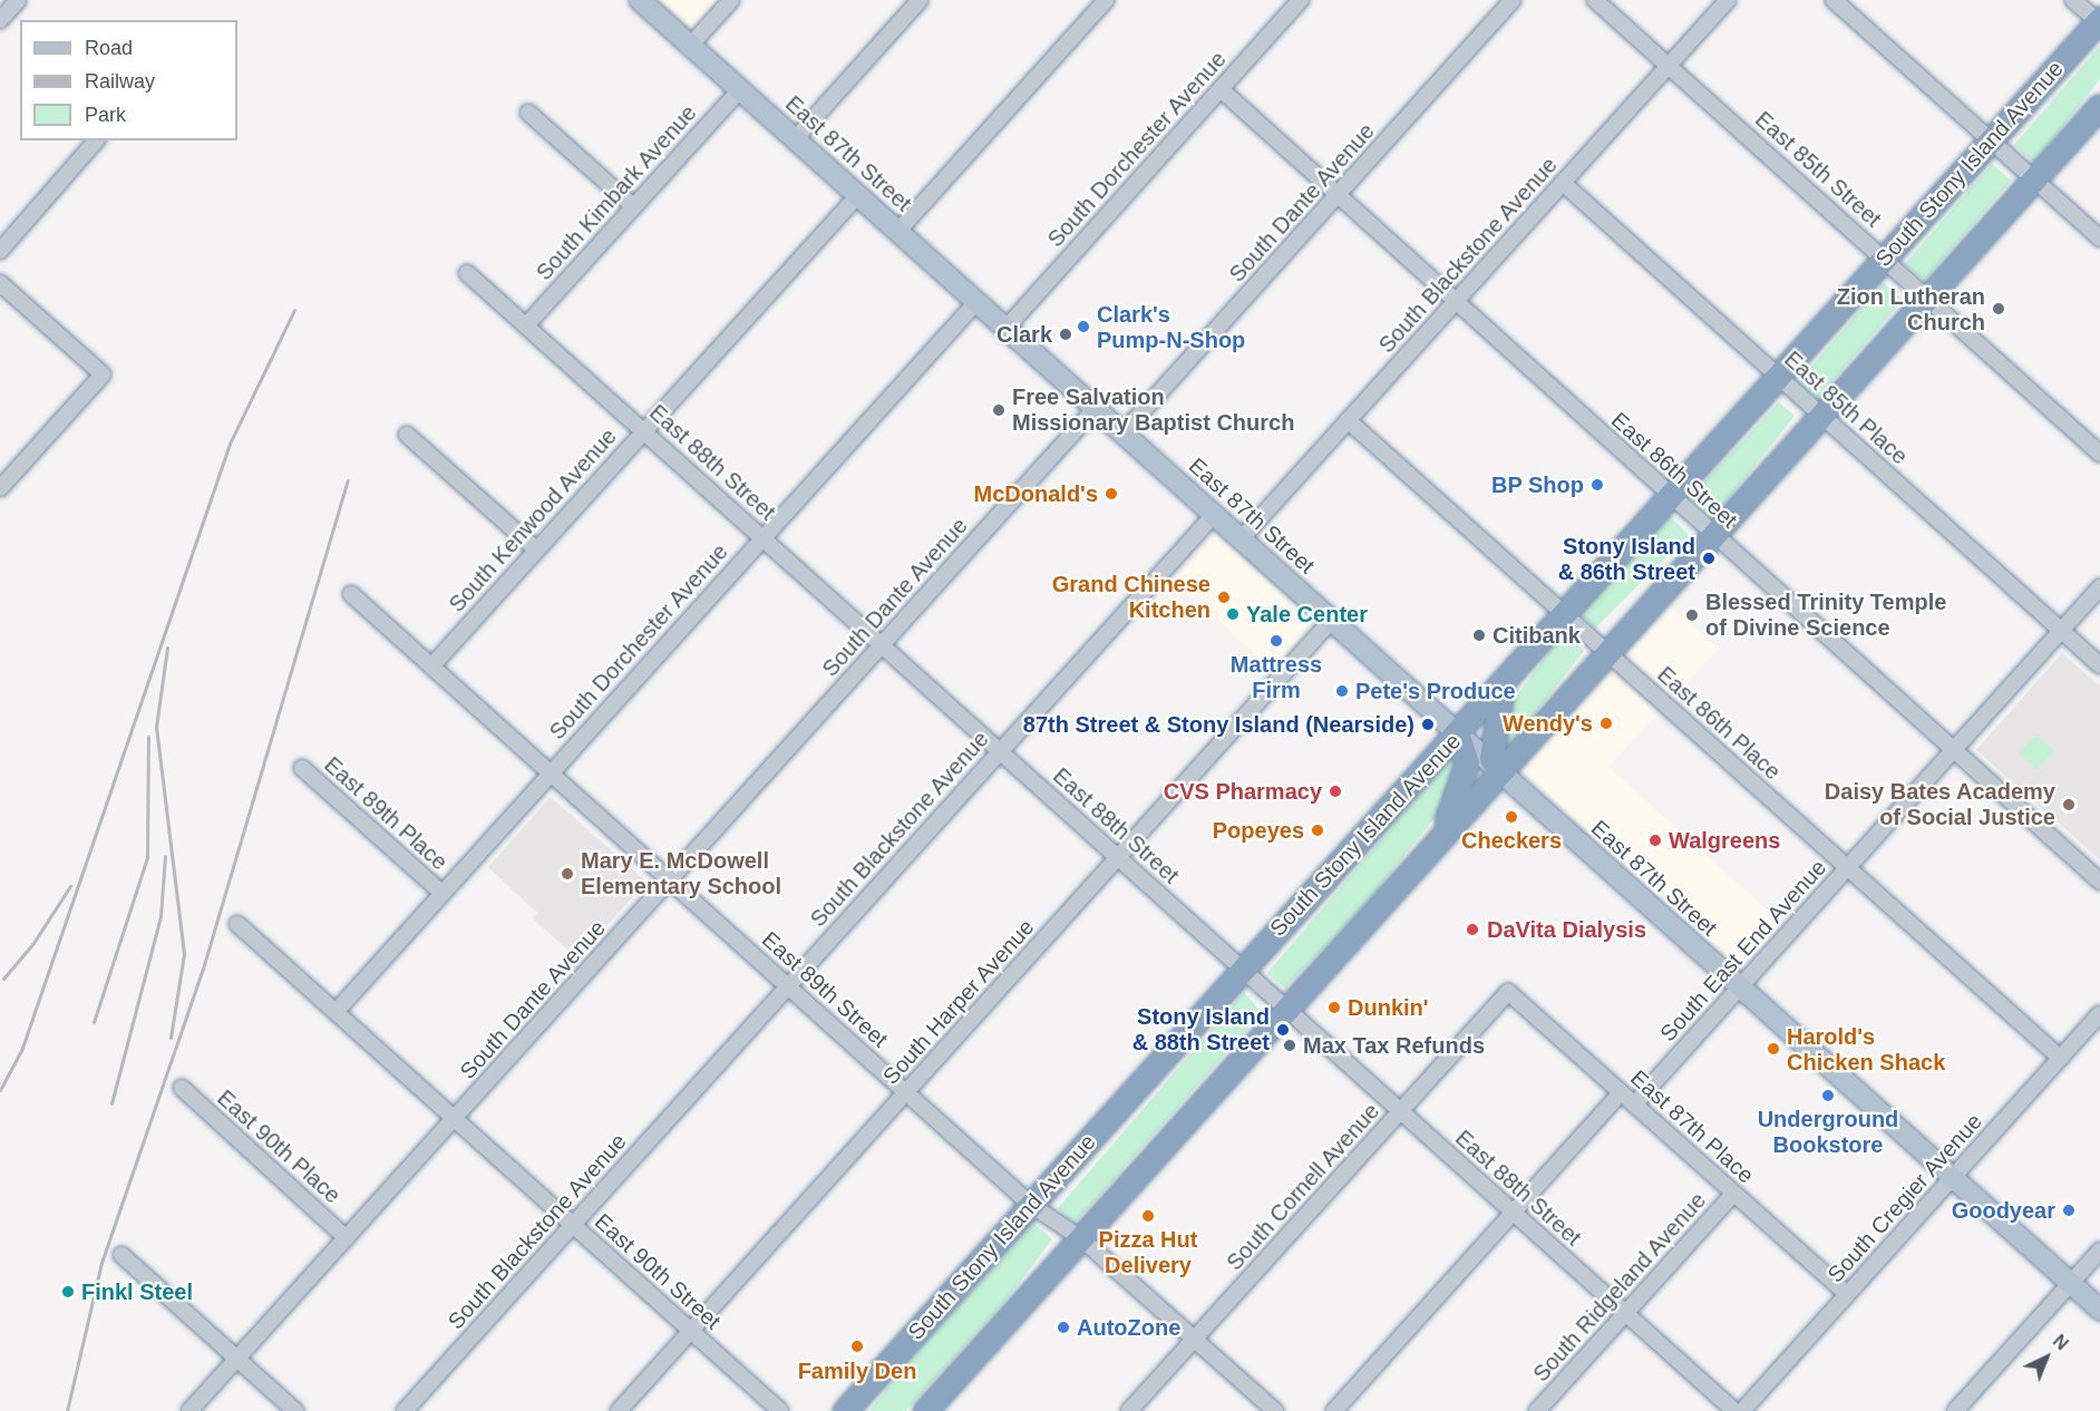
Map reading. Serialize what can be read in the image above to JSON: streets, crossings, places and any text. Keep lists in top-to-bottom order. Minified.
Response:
{"streets":{"highway":["South Stony Island Avenue"],"main road":["East 87th Street"],"street":["South Dorchester Avenue","East 85th Street","South Kimbark Avenue","South Dante Avenue","South Blackstone Avenue","East 85th Place","East 88th Street","East 86th Street","South Kenwood Avenue","East 86th Place","East 89th Place","South East End Avenue","East 89th Street","South Harper Avenue","East 87th Place","East 90th Place","South Cornell Avenue","South Cregier Avenue","East 90th Street","South Ridgeland Avenue"]},"crossings":[["South Dorchester Avenue","East 87th Street"],["South Dorchester Avenue","East 88th Street"],["South Dorchester Avenue","East 86th Street"],["South Dorchester Avenue","East 89th Place"],["South Dorchester Avenue","East 89th Street"],["South Dorchester Avenue","East 90th Street"],["East 87th Street","South Stony Island Avenue"],["East 87th Street","South Kimbark Avenue"],["East 87th Street","South Dante Avenue"],["East 87th Street","South Blackstone Avenue"],["East 87th Street","South Kenwood Avenue"],["East 87th Street","South East End Avenue"],["East 87th Street","South Harper Avenue"],["East 87th Street","South Cregier Avenue"],["South Stony Island Avenue","East 85th Street"],["South Stony Island Avenue","East 85th Place"],["South Stony Island Avenue","East 88th Street"],["South Stony Island Avenue","East 86th Street"],["South Stony Island Avenue","East 86th Place"],["South Stony Island Avenue","East 89th Street"],["East 85th Street","South Blackstone Avenue"],["South Kimbark Avenue","East 88th Street"],["South Dante Avenue","East 88th Street"],["South Dante Avenue","East 86th Street"],["South Dante Avenue","East 89th Street"],["South Dante Avenue","East 90th Place"],["South Dante Avenue","East 90th Street"],["South Blackstone Avenue","East 85th Place"],["South Blackstone Avenue","East 88th Street"],["South Blackstone Avenue","East 86th Street"],["South Blackstone Avenue","East 86th Place"],["South Blackstone Avenue","East 89th Street"],["South Blackstone Avenue","East 90th Street"],["East 85th Place","South East End Avenue"],["East 88th Street","South Kenwood Avenue"],["East 88th Street","South Harper Avenue"],["East 88th Street","South Cornell Avenue"],["East 88th Street","South Ridgeland Avenue"],["East 86th Street","South East End Avenue"],["South Kenwood Avenue","East 89th Street"],["East 86th Place","South East End Avenue"],["East 86th Place","South Cregier Avenue"],["South East End Avenue","East 87th Place"],["East 89th Street","South Harper Avenue"],["East 89th Street","South Cornell Avenue"],["South Harper Avenue","East 90th Street"],["East 87th Place","South Cornell Avenue"],["East 87th Place","South Cregier Avenue"],["East 87th Place","South Ridgeland Avenue"]],"places":["Zion Lutheran Church","Clark's Pump-N-Shop","Clark","Free Salvation Missionary Baptist Church","BP Shop","McDonald's","Stony Island & 86th Street","Grand Chinese Kitchen","Yale Center","Blessed Trinity Temple of Divine Science","Citibank","Mattress Firm","Pete's Produce","Wendy's","87th Street & Stony Island (Nearside)","CVS Pharmacy","Daisy Bates Academy of Social Justice","Checkers","Popeyes","Walgreens","Mary E. McDowell Elementary School","DaVita Dialysis","Dunkin'","Stony Island & 88th Street","Max Tax Refunds","Harold's Chicken Shack","Underground Bookstore","Goodyear","Pizza Hut Delivery","Finkl Steel","AutoZone","Family Den"],"legend":["Road","Railway","Park"],"north":"top right"}
